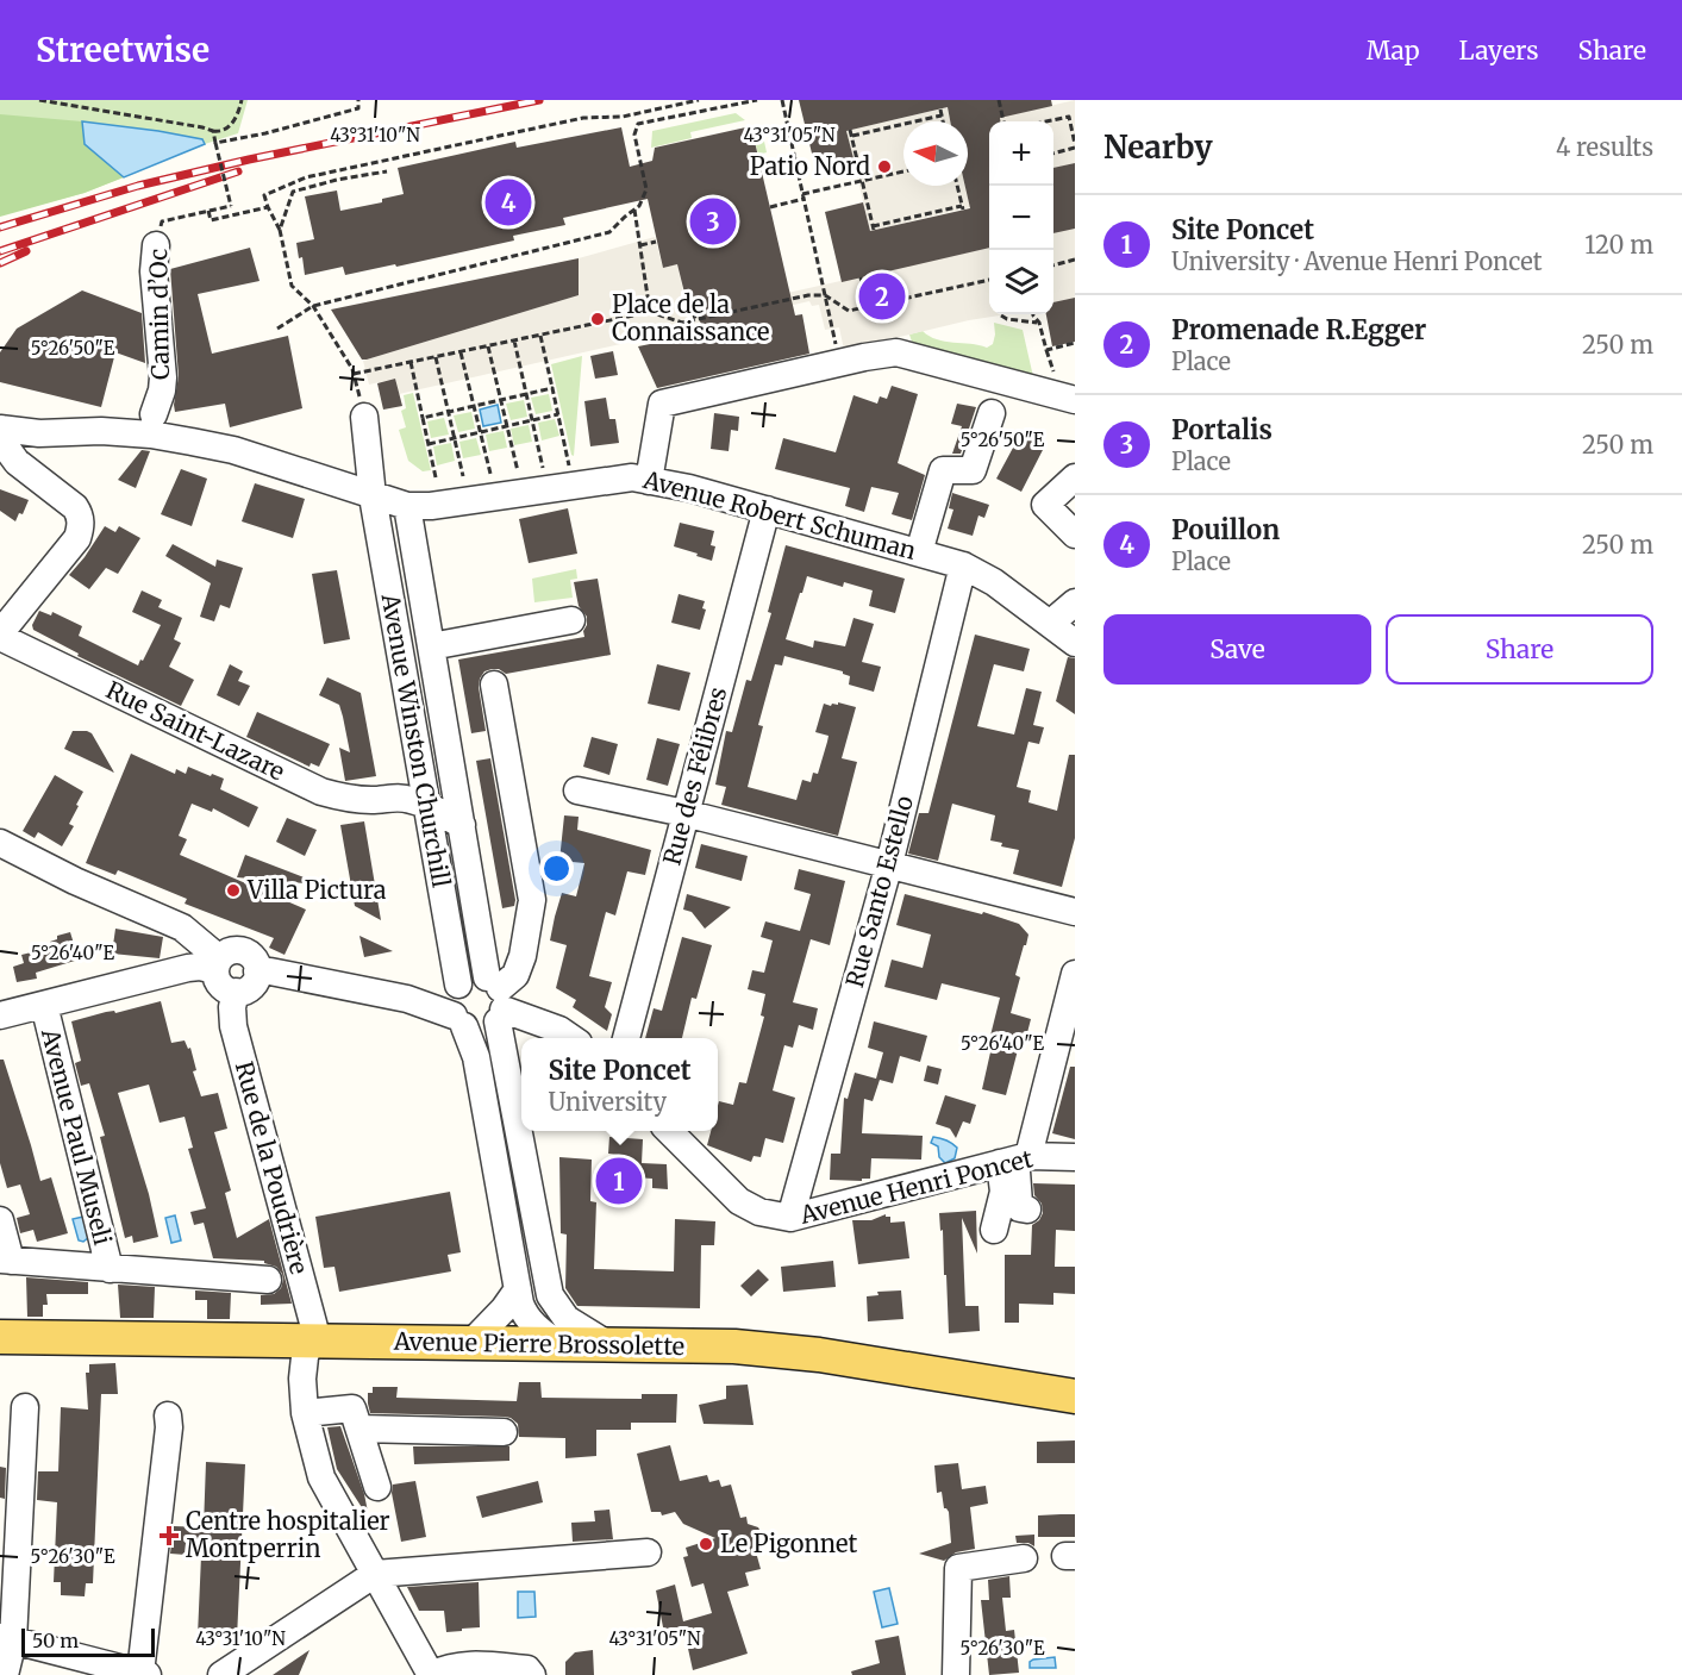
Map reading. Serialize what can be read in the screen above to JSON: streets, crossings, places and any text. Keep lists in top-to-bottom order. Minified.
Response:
{"streets":{"main road":["Avenue Pierre Brossolette"],"street":["Camin d’Oc","Avenue Robert Schuman","Rue Saint-Lazare","Avenue Winston Churchill","Rue des Félibres","Rue Santo Estello","Avenue Paul Museli","Rue de la Poudrière","Avenue Henri Poncet"]},"crossings":[["Avenue Robert Schuman","Avenue Winston Churchill"],["Avenue Robert Schuman","Rue des Félibres"],["Avenue Robert Schuman","Rue Santo Estello"],["Rue Saint-Lazare","Avenue Winston Churchill"],["Avenue Winston Churchill","Avenue Pierre Brossolette"],["Rue Santo Estello","Avenue Henri Poncet"],["Rue de la Poudrière","Avenue Pierre Brossolette"]],"places":{"other":["Patio Nord","Place de la Connaissance","Villa Pictura","Le Pigonnet"],"health":["Centre hospitalier Montperrin"]},"scale_bar":"50 m","north":"left","page":{"header":"Streetwise","nav":["Map","Layers","Share"],"heading":["Nearby","4 results"],"map_buttons":["+","−"],"pins":["4","3","2","1"],"list":[{"mark":"1","name":"Site Poncet","note":"University · Avenue Henri Poncet","value":"120 m"},{"mark":"2","name":"Promenade R.Egger","note":"Place","value":"250 m"},{"mark":"3","name":"Portalis","note":"Place","value":"250 m"},{"mark":"4","name":"Pouillon","note":"Place","value":"250 m"}],"buttons":["Save","Share"],"popup":["Site Poncet","University"],"scale":"50 m"},"coordinates":["43°31'10\"N","43°31'05\"N","5°26'50\"E","5°26'40\"E","5°26'30\"E"]}
